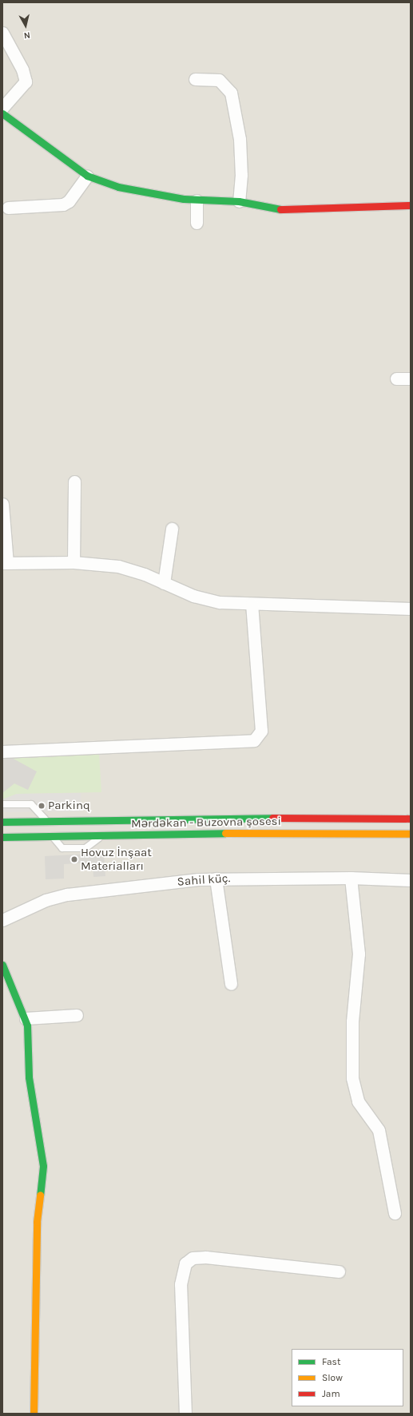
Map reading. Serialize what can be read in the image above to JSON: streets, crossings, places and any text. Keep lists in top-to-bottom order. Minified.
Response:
{"streets":{"street":["Mərdəkan - Buzovna şosesi","Sahil küç."]},"places":["Parkinq","Hovuz İnşaat Materialları"],"legend":["Fast","Slow","Jam"],"north":"bottom"}
